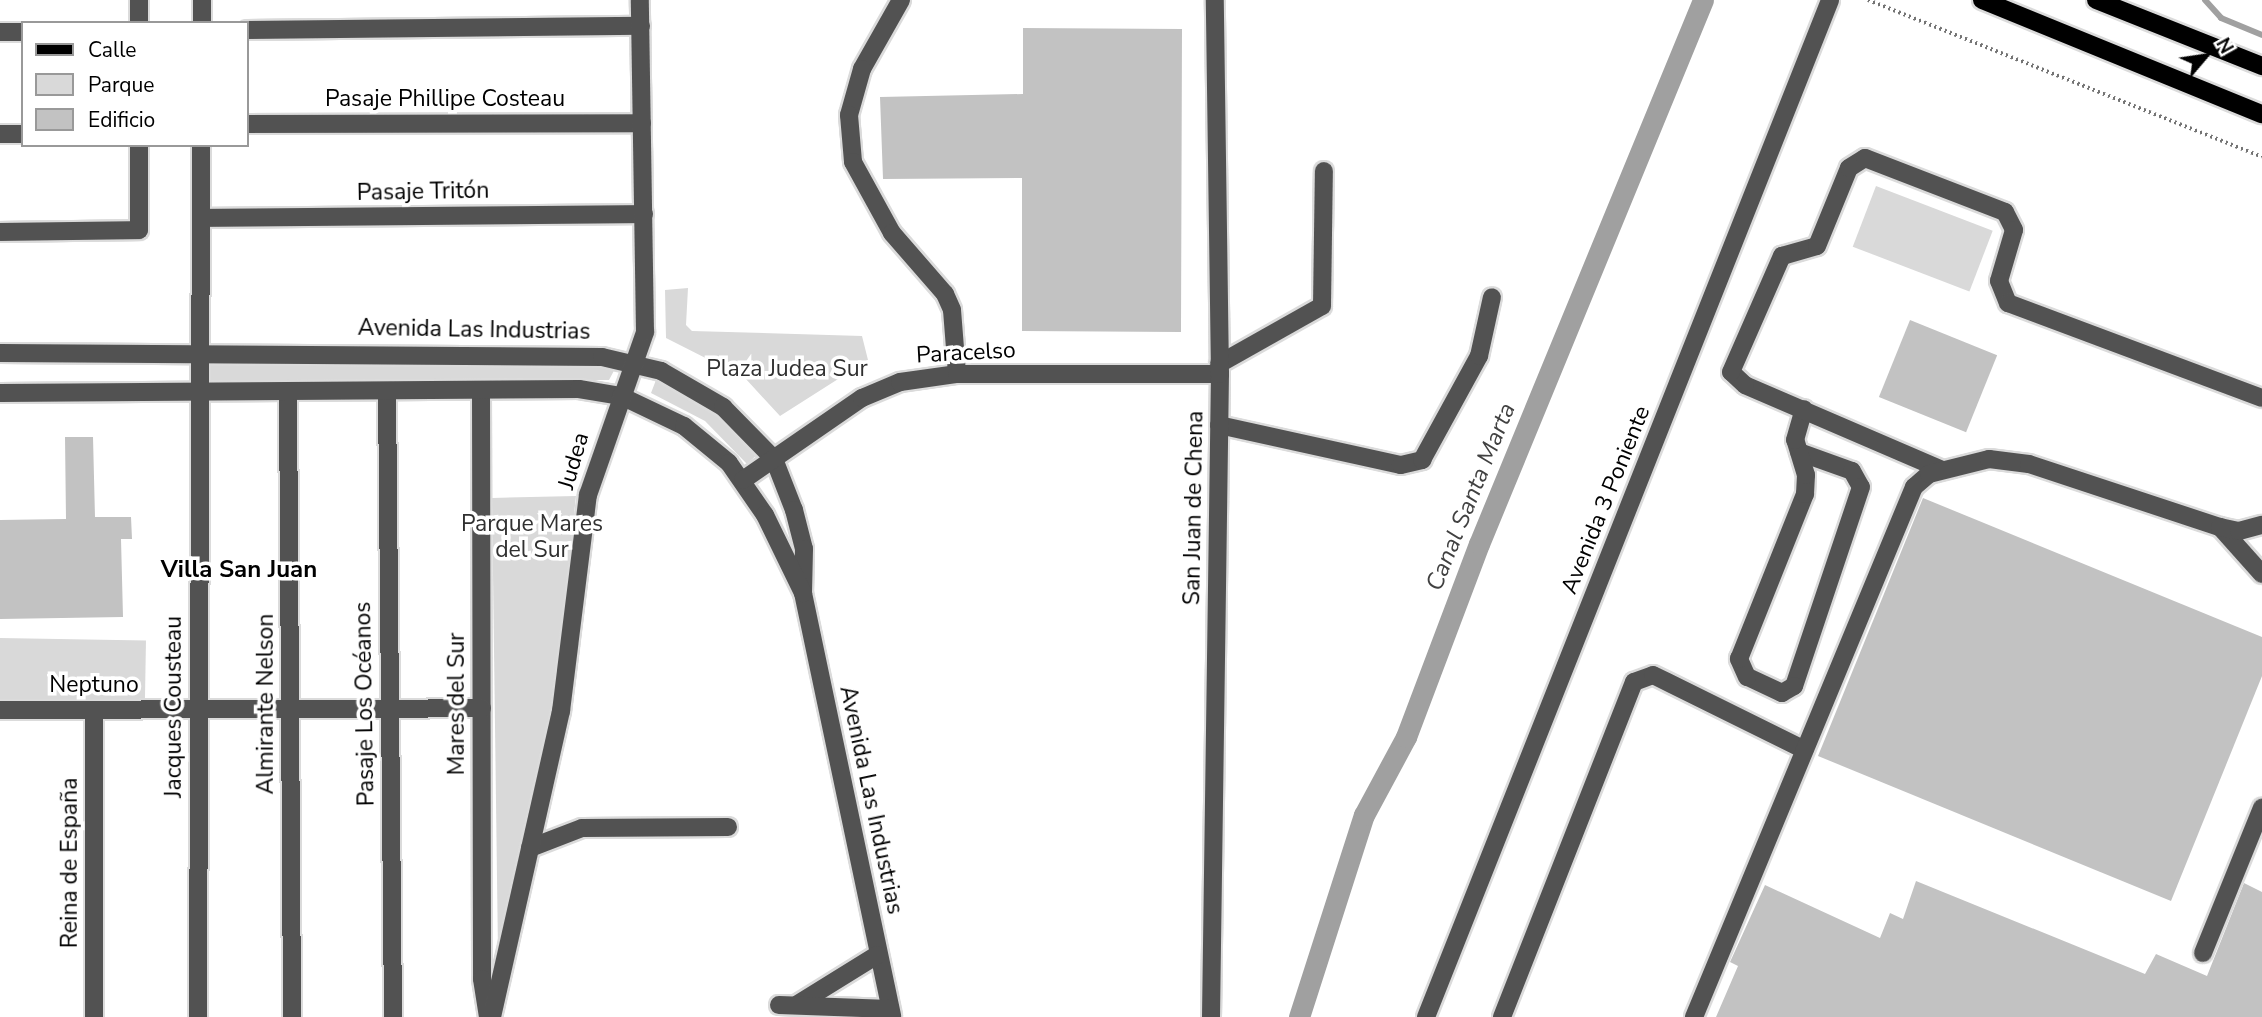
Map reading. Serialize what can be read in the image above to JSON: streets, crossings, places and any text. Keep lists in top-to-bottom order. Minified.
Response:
{"streets":{"street":["Pasaje Phillipe Costeau","Pasaje Tritón","Avenida Las Industrias","Paracelso","Judea","Avenida 3 Poniente","San Juan de Chena","Neptuno","Almirante Nelson","Pasaje Los Océanos","Mares del Sur","Jacques Cousteau","Reina de España"]},"crossings":[["Pasaje Phillipe Costeau","Judea"],["Pasaje Tritón","Judea"],["Pasaje Tritón","Jacques Cousteau"],["Avenida Las Industrias","Paracelso"],["Avenida Las Industrias","Judea"],["Avenida Las Industrias","Almirante Nelson"],["Avenida Las Industrias","Pasaje Los Océanos"],["Avenida Las Industrias","Mares del Sur"],["Avenida Las Industrias","Jacques Cousteau"],["Paracelso","San Juan de Chena"],["Judea","Mares del Sur"],["Neptuno","Almirante Nelson"],["Neptuno","Pasaje Los Océanos"],["Neptuno","Mares del Sur"],["Neptuno","Jacques Cousteau"],["Neptuno","Reina de España"]],"districts":["Villa San Juan"],"water":["Canal Santa Marta"],"parks":["Plaza Judea Sur","Parque Mares del Sur"],"legend":["Calle","Parque","Edificio"],"north":"top right"}
